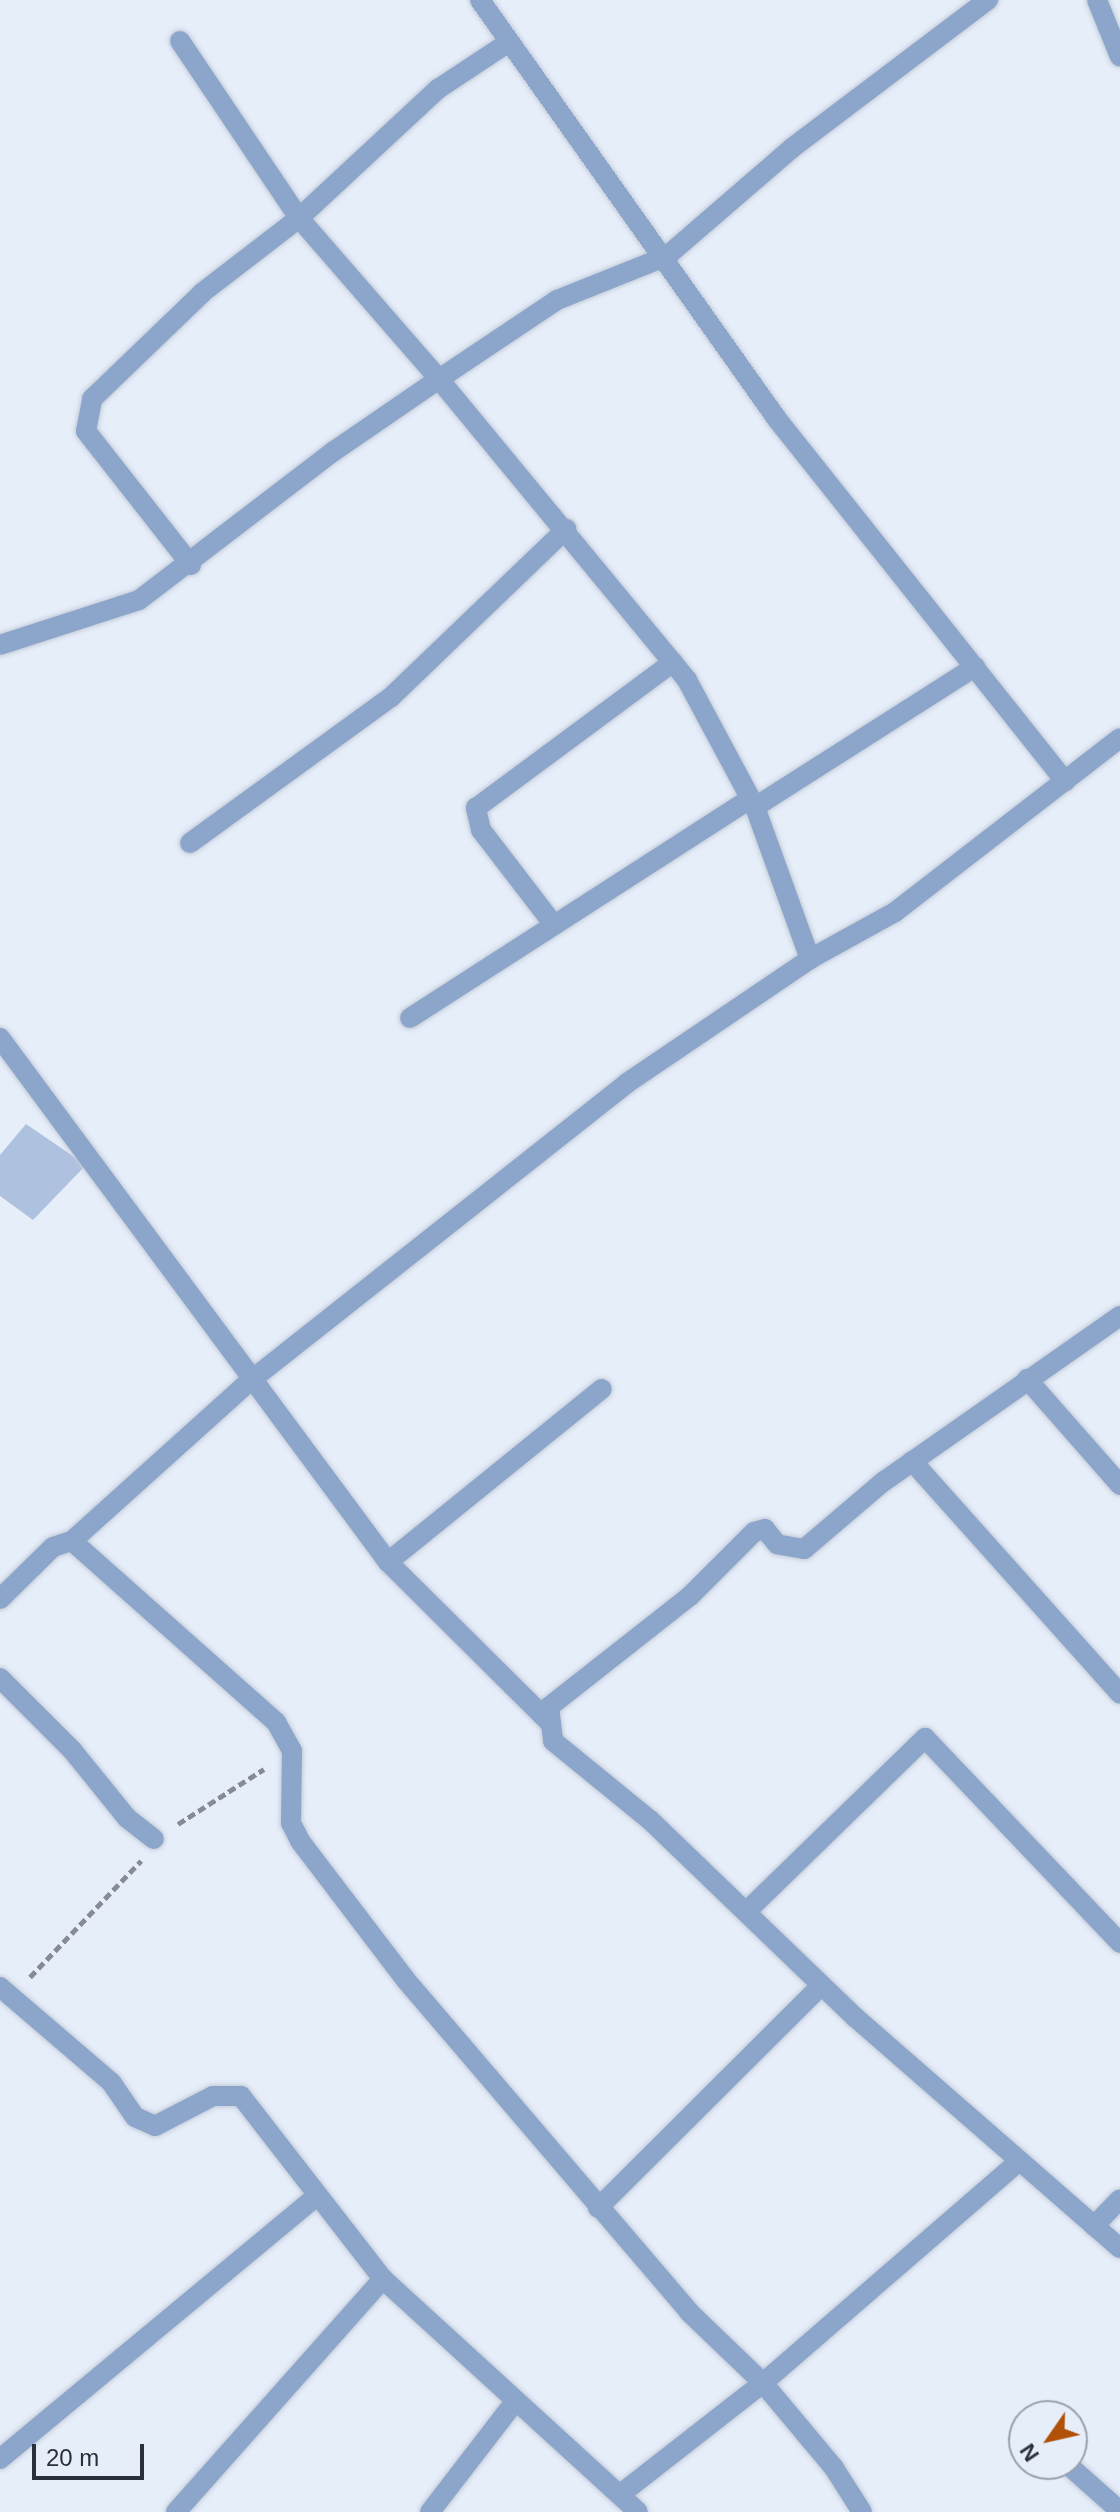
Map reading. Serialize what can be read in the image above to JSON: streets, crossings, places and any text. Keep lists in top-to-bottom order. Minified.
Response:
{"scale_bar":"20 m","north":"bottom left"}
